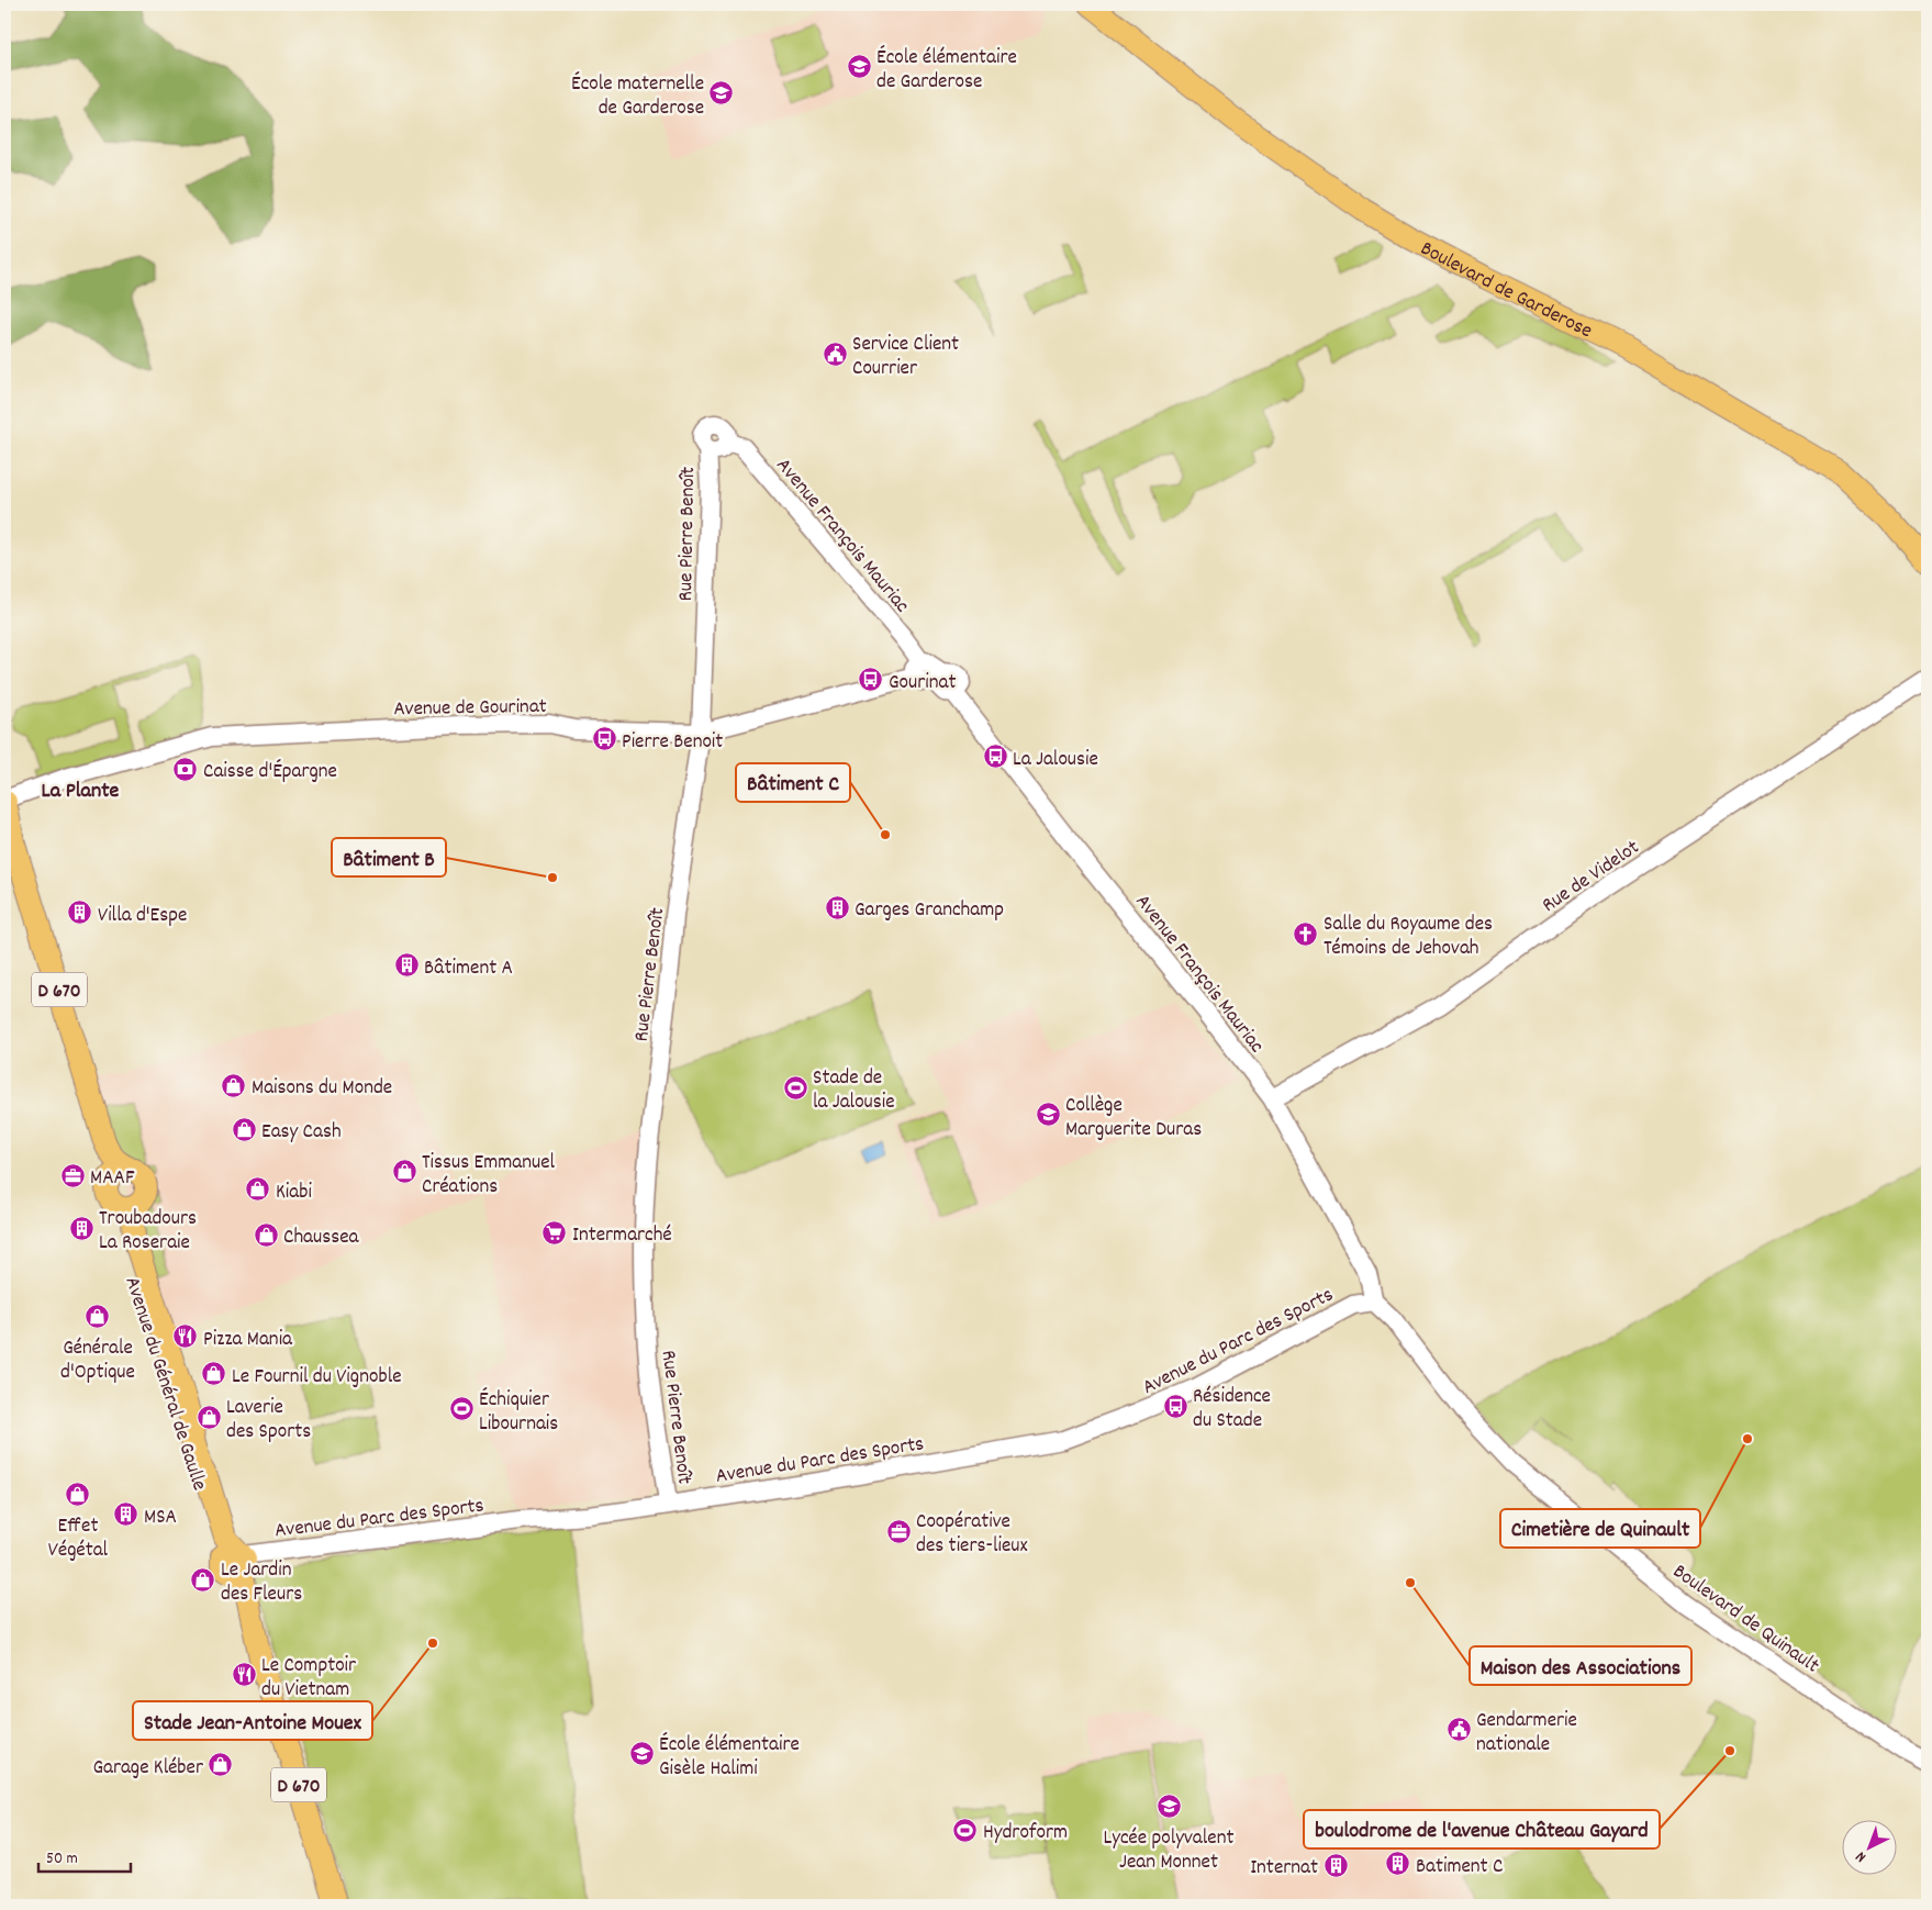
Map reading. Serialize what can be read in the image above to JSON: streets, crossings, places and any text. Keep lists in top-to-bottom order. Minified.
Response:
{"streets":{"main road":["Boulevard de Garderose","D 670","Avenue du Général de Gaulle"],"street":["Rue Pierre Benoît","Avenue François Mauriac","Avenue de Gourinat","Rue de Videlot","Avenue du Parc des Sports","Boulevard de Quinault"]},"crossings":[["Rue Pierre Benoît","Avenue François Mauriac"],["Rue Pierre Benoît","Avenue de Gourinat"],["Rue Pierre Benoît","Avenue du Parc des Sports"],["Avenue François Mauriac","Avenue de Gourinat"],["Avenue François Mauriac","Rue de Videlot"],["Avenue François Mauriac","Avenue du Parc des Sports"],["Avenue François Mauriac","Boulevard de Quinault"],["Avenue de Gourinat","D 670"],["D 670","Avenue du Parc des Sports"],["D 670","Avenue du Général de Gaulle"],["Avenue du Parc des Sports","Avenue du Général de Gaulle"],["Avenue du Parc des Sports","Boulevard de Quinault"]],"districts":["La Plante"],"places":{"school or university":["École élémentaire de Garderose","École maternelle de Garderose","Collège Marguerite Duras","École élémentaire Gisèle Halimi","Lycée polyvalent Jean Monnet"],"public building":["Service Client Courrier","Gendarmerie nationale"],"bus stop":["Gourinat","Pierre Benoit","La Jalousie","Résidence du Stade"],"bank":["Caisse d'Épargne"],"other":["Bâtiment C","Bâtiment B","Cimetière de Quinault","Maison des Associations","Stade Jean-Antoine Mouex","boulodrome de l'avenue Château Gayard"],"building":["Garges Granchamp","Villa d'Espe","Bâtiment A","Troubadours La Roseraie","MSA","Batiment C","Internat"],"church":["Salle du Royaume des Témoins de Jehovah"],"shop":["Maisons du Monde","Easy Cash","Tissus Emmanuel Créations","Kiabi","Chaussea","Générale d'Optique","Le Fournil du Vignoble","Laverie des Sports","Effet Végétal","Le Jardin des Fleurs","Garage Kléber"],"sports":["Stade de la Jalousie","Échiquier Libournais","Hydroform"],"office":["MAAF","Coopérative des tiers-lieux"],"supermarket":["Intermarché"],"restaurant":["Pizza Mania","Le Comptoir du Vietnam"]},"scale_bar":"50 m","north":"bottom left"}
